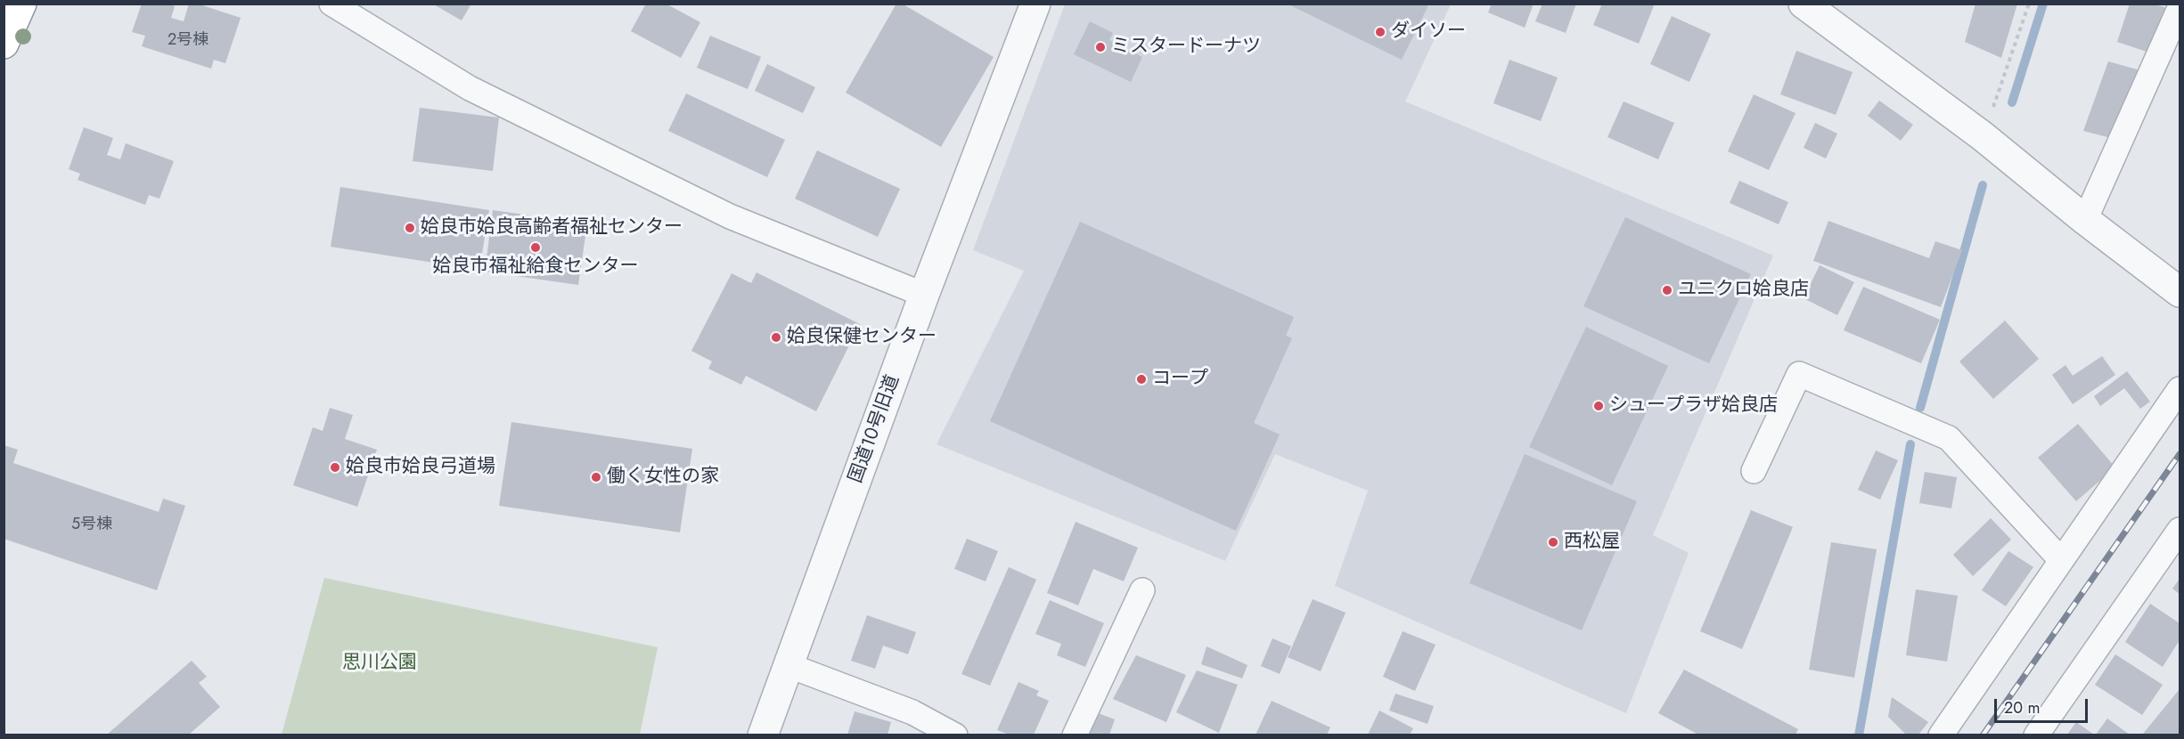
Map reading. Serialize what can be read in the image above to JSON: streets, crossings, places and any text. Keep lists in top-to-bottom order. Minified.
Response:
{"streets":{"street":["国道10号旧道"]},"parks":["思川公園"],"places":["ダイソー","ミスタードーナツ","姶良市姶良高齢者福祉センター","姶良市福祉給食センター","ユニクロ姶良店","姶良保健センター","コープ","シュープラザ姶良店","姶良市姶良弓道場","働く女性の家","西松屋"],"house_numbers":["2号棟","5号棟"],"scale_bar":"20 m"}
